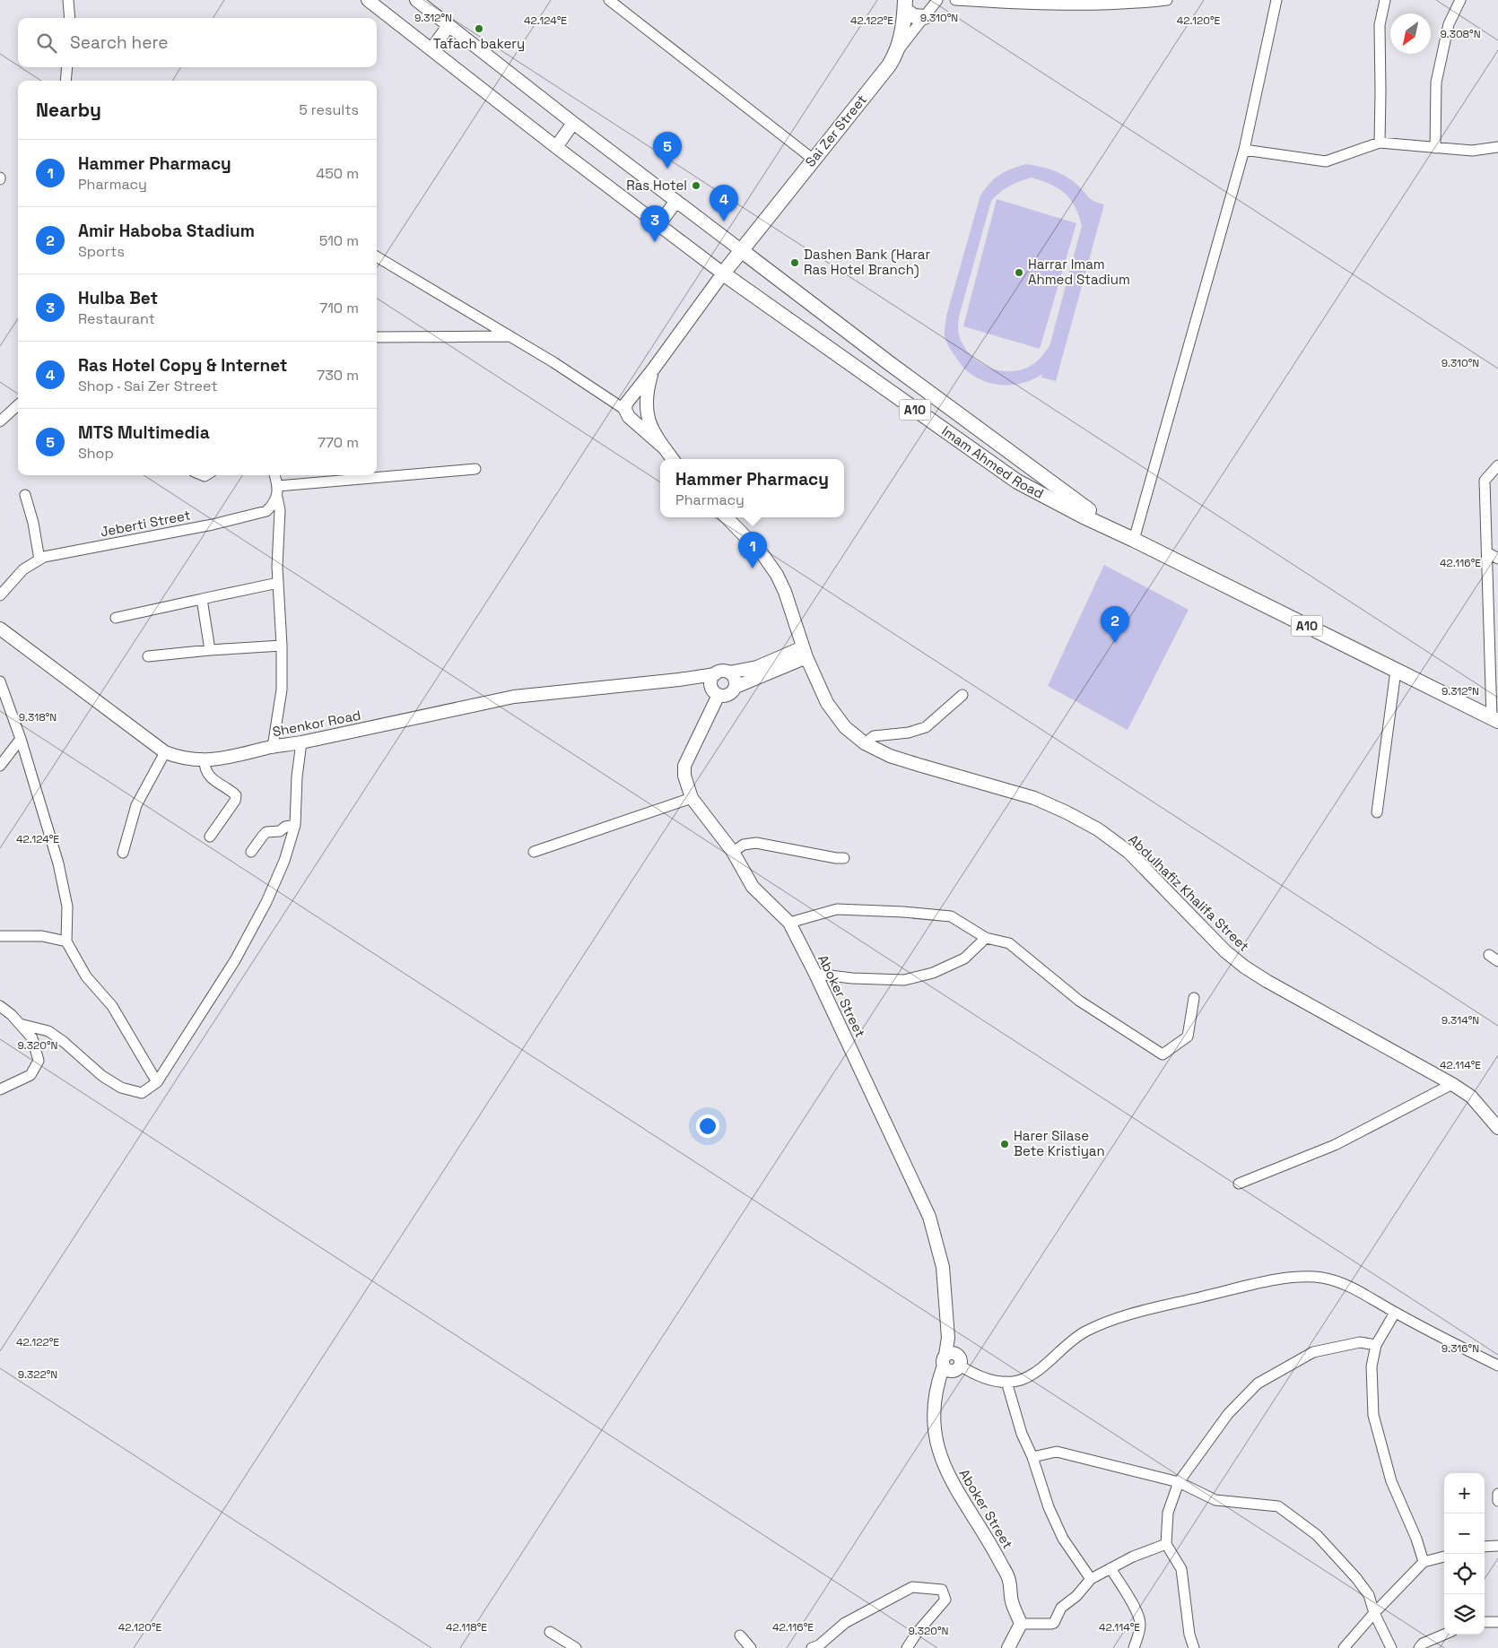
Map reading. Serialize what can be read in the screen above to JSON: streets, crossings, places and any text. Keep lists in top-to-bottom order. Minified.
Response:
{"streets":{"highway":["Sai Zer Street","A10","Imam Ahmed Road"],"main road":["Shenkor Road","Abdulhafiz Khalifa Street","Aboker Street"],"street":["Jeberti Street"]},"crossings":[["Sai Zer Street","Imam Ahmed Road"],["Shenkor Road","Aboker Street"]],"places":["Tafach bakery","Ras Hotel","Dashen Bank (Harar Ras Hotel Branch)","Harrar Imam Ahmed Stadium","Harer Silase Bete Kristiyan"],"north":"bottom left","page":{"search":"Search here","heading":["Nearby","5 results"],"pins":["5","4","3","1","2"],"list":[{"mark":"1","name":"Hammer Pharmacy","note":"Pharmacy","value":"450 m"},{"mark":"2","name":"Amir Haboba Stadium","note":"Sports","value":"510 m"},{"mark":"3","name":"Hulba Bet","note":"Restaurant","value":"710 m"},{"mark":"4","name":"Ras Hotel Copy & Internet","note":"Shop · Sai Zer Street","value":"730 m"},{"mark":"5","name":"MTS Multimedia","note":"Shop","value":"770 m"}],"popup":["Hammer Pharmacy","Pharmacy"],"map_buttons":["+","−"]},"coordinates":["9.312°N","9.310°N","42.122°E","42.124°E","42.120°E","9.308°N","42.116°E","9.318°N","9.314°N","9.320°N","42.114°E","9.316°N","9.322°N","42.118°E"]}
